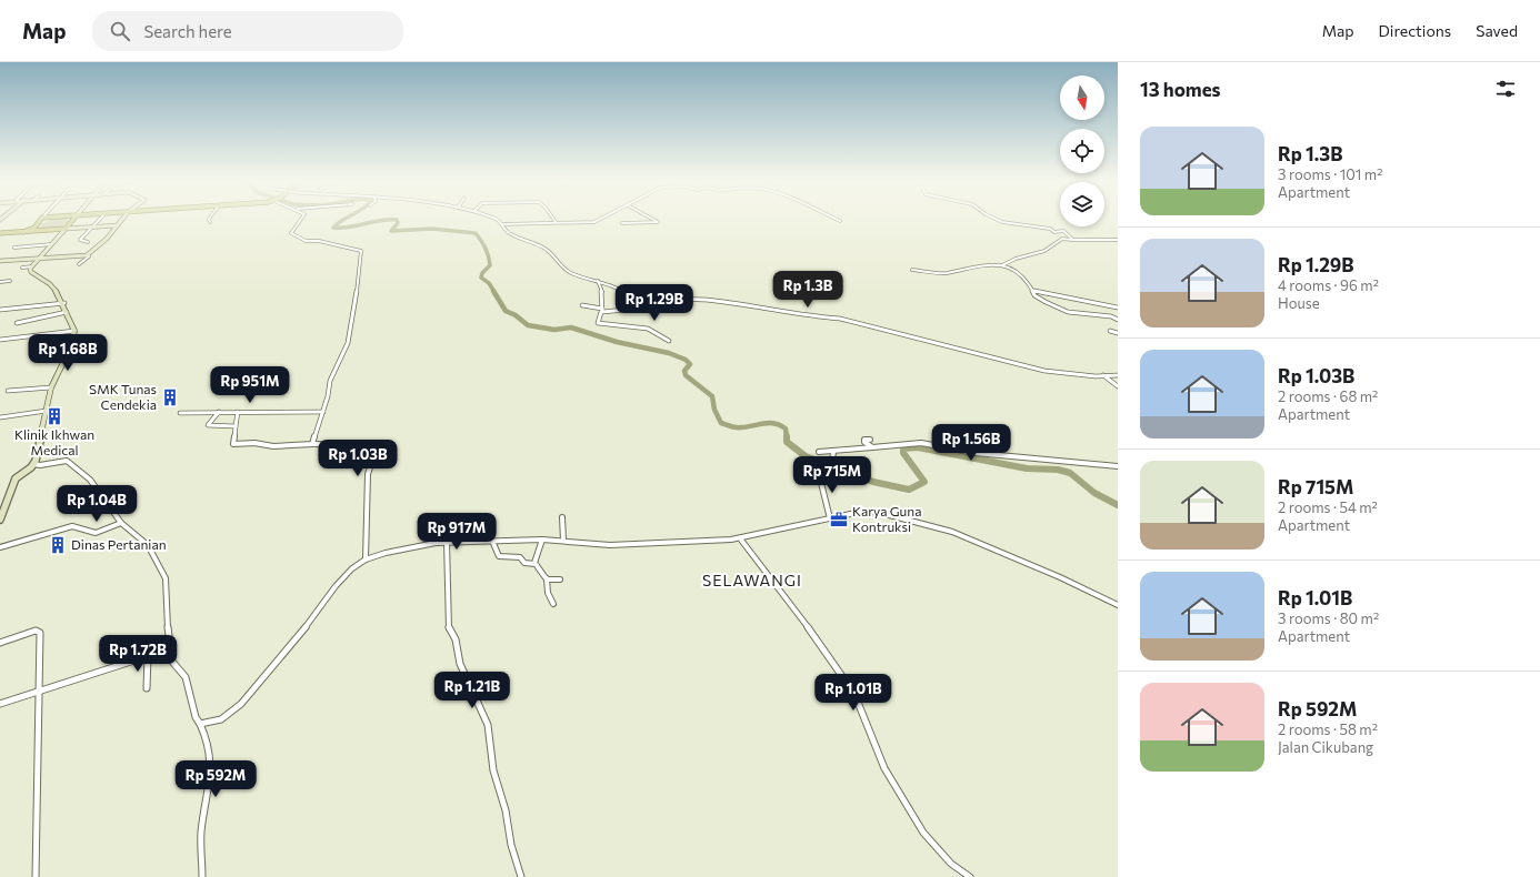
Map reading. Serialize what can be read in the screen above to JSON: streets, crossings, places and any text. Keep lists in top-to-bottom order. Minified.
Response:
{"districts":["SELAWANGI"],"places":{"building":["SMK Tunas Cendekia","Klinik Ikhwan Medical","Dinas Pertanian"],"office":["Karya Guna Kontruksi"]},"north":"bottom","page":{"header":"Map","search":"Search here","nav":["Map","Directions","Saved"],"heading":"13 homes","list":[{"name":"Rp 1.3B","note":"3 rooms · 101 m² · Apartment"},{"name":"Rp 1.29B","note":"4 rooms · 96 m² · House"},{"name":"Rp 1.03B","note":"2 rooms · 68 m² · Apartment"},{"name":"Rp 715M","note":"2 rooms · 54 m² · Apartment"},{"name":"Rp 1.01B","note":"3 rooms · 80 m² · Apartment"},{"name":"Rp 592M","note":"2 rooms · 58 m² · Jalan Cikubang"}],"price":["Rp 1.3B","Rp 1.29B","Rp 1.68B","Rp 951M","Rp 1.56B","Rp 1.03B","Rp 715M","Rp 1.04B","Rp 917M","Rp 1.72B","Rp 1.21B","Rp 1.01B","Rp 592M"]}}
